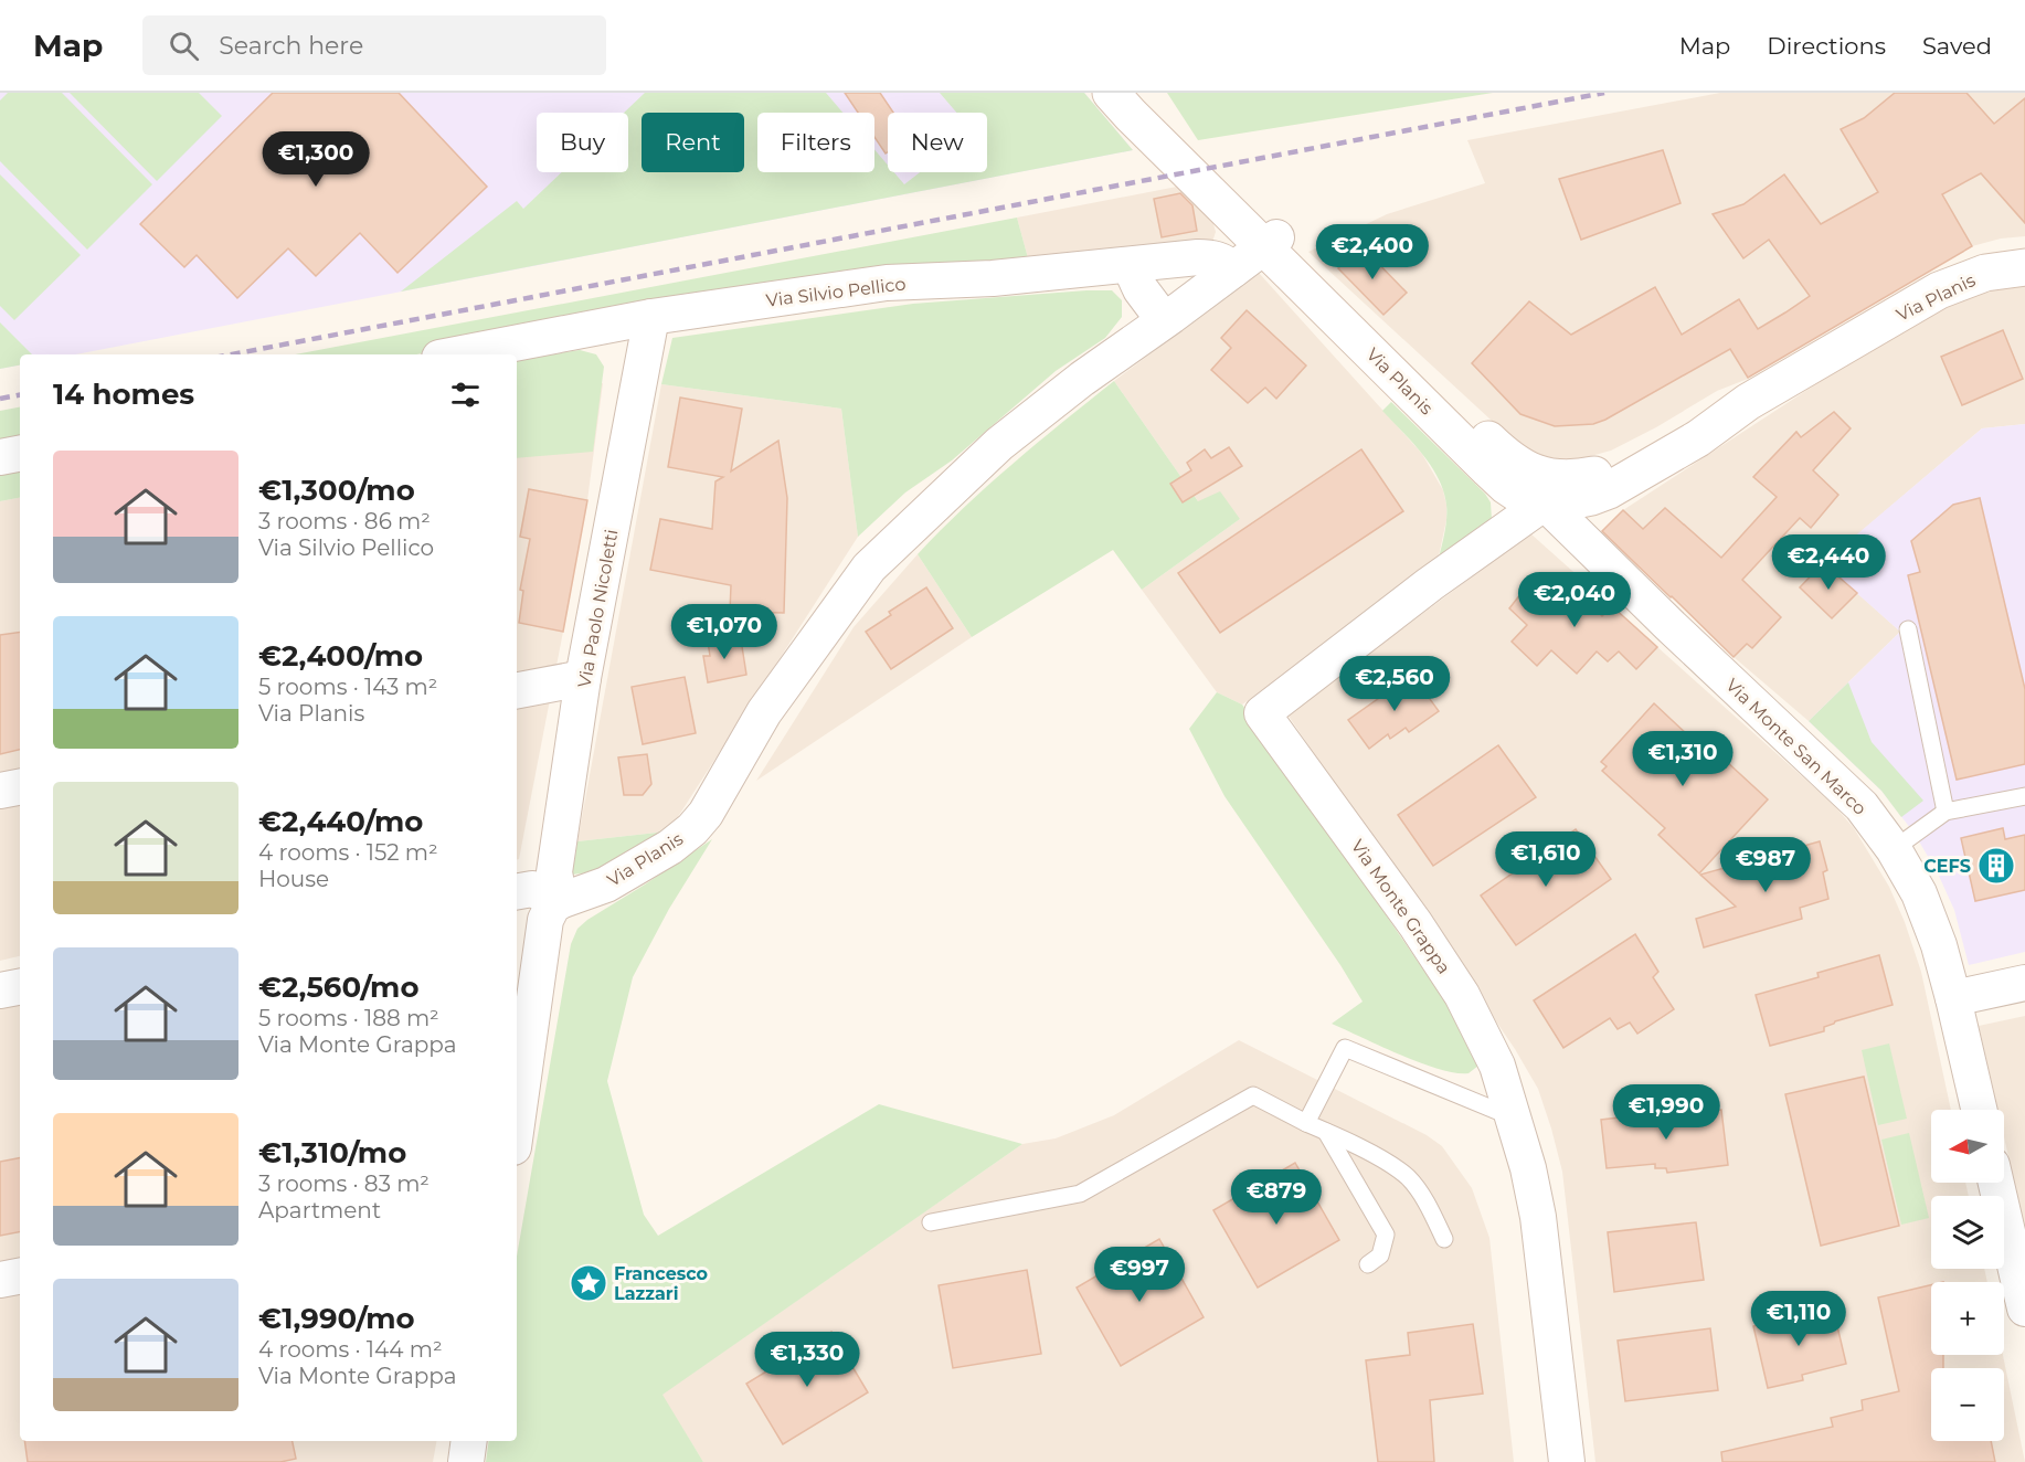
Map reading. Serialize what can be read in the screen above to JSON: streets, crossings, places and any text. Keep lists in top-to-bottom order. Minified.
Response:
{"streets":{"street":["Via Silvio Pellico","Via Planis","Via Paolo Nicoletti","Via Monte San Marco","Via Monte Grappa"]},"crossings":[["Via Silvio Pellico","Via Planis"],["Via Silvio Pellico","Via Paolo Nicoletti"],["Via Planis","Via Paolo Nicoletti"],["Via Planis","Via Monte San Marco"],["Via Planis","Via Monte Grappa"],["Via Monte San Marco","Via Monte Grappa"]],"places":{"building":["CEFS"],"place":["Francesco Lazzari"]},"north":"left","page":{"header":"Map","search":"Search here","nav":["Map","Directions","Saved"],"chip":["Buy","Rent","Filters","New"],"price":["€1,300","€2,400","€2,440","€2,040","€1,070","€2,560","€1,310","€1,610","€987","€1,990","€879","€997","€1,110","€1,330"],"heading":"14 homes","list":[{"name":"€1,300/mo","note":"3 rooms · 86 m² · Via Silvio Pellico"},{"name":"€2,400/mo","note":"5 rooms · 143 m² · Via Planis"},{"name":"€2,440/mo","note":"4 rooms · 152 m² · House"},{"name":"€2,560/mo","note":"5 rooms · 188 m² · Via Monte Grappa"},{"name":"€1,310/mo","note":"3 rooms · 83 m² · Apartment"},{"name":"€1,990/mo","note":"4 rooms · 144 m² · Via Monte Grappa"}],"map_buttons":["+","−"]}}
